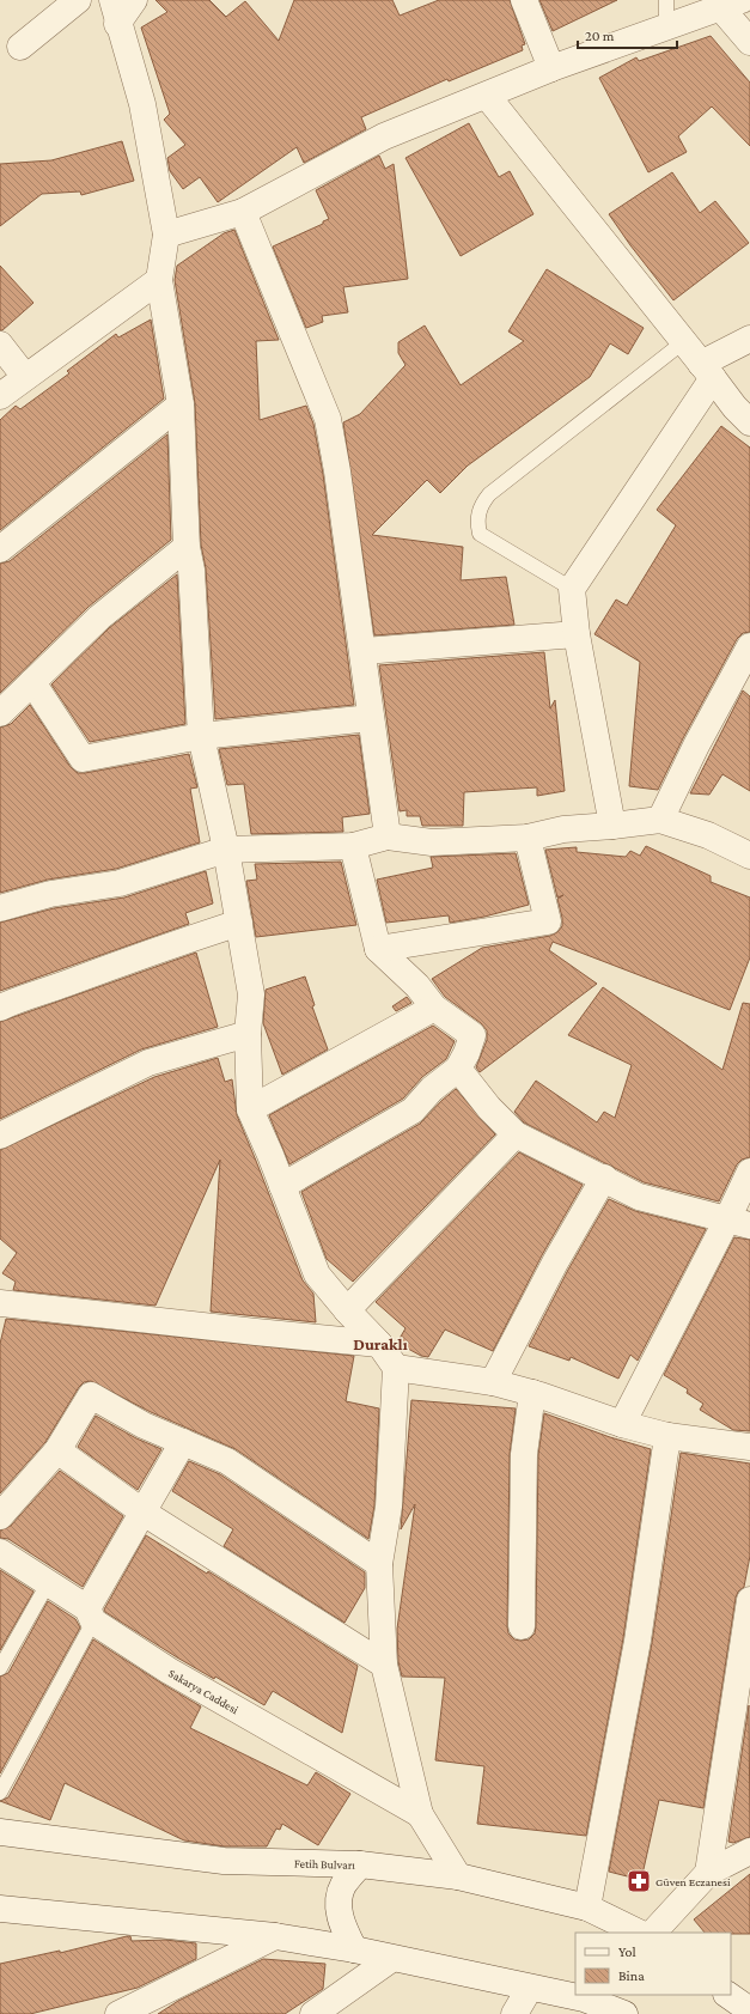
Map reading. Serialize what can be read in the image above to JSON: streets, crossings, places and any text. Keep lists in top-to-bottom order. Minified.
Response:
{"streets":{"street":["Sakarya Caddesi","Fetih Bulvarı"]},"districts":["Duraklı"],"places":{"pharmacy":["Güven Eczanesi"]},"legend":["Yol","Bina"],"scale_bar":"20 m"}
